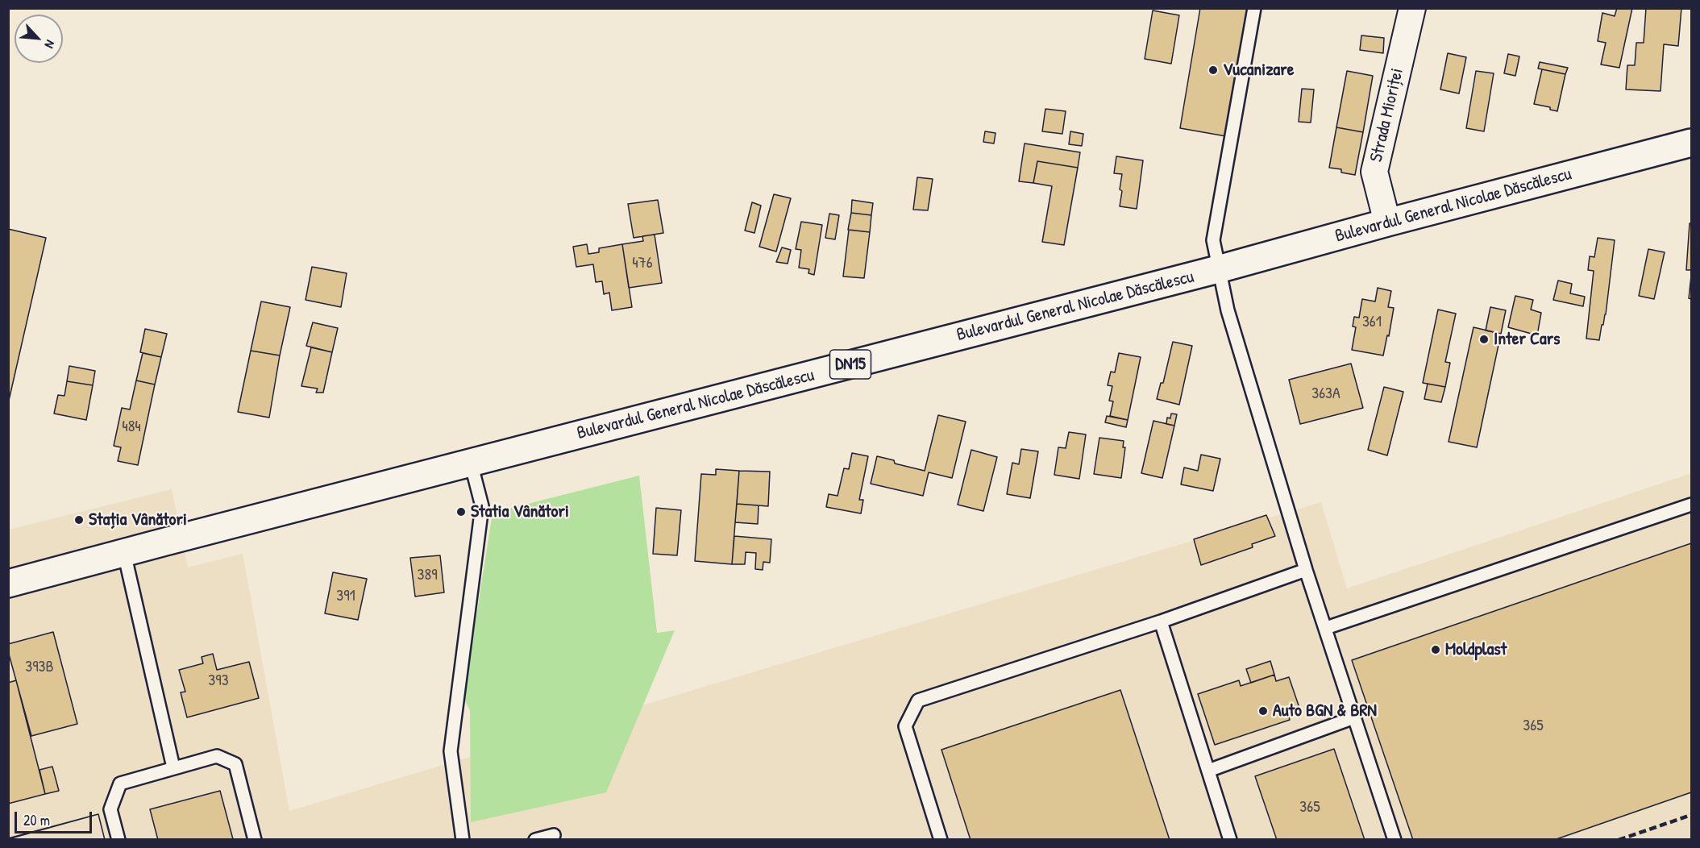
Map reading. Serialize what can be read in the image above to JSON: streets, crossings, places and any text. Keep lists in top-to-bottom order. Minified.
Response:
{"streets":{"main road":["Bulevardul General Nicolae Dăscălescu","DN15"],"street":["Strada Mioriței"]},"crossings":[["Strada Mioriței","Bulevardul General Nicolae Dăscălescu"]],"places":["Vucanizare","Inter Cars","Statia Vânători","Stația Vânători","Moldplast","Auto BGN & BRN"],"house_numbers":["476","361","363A","484","389","391","393B","393","365","365"],"scale_bar":"20 m","north":"bottom right"}
